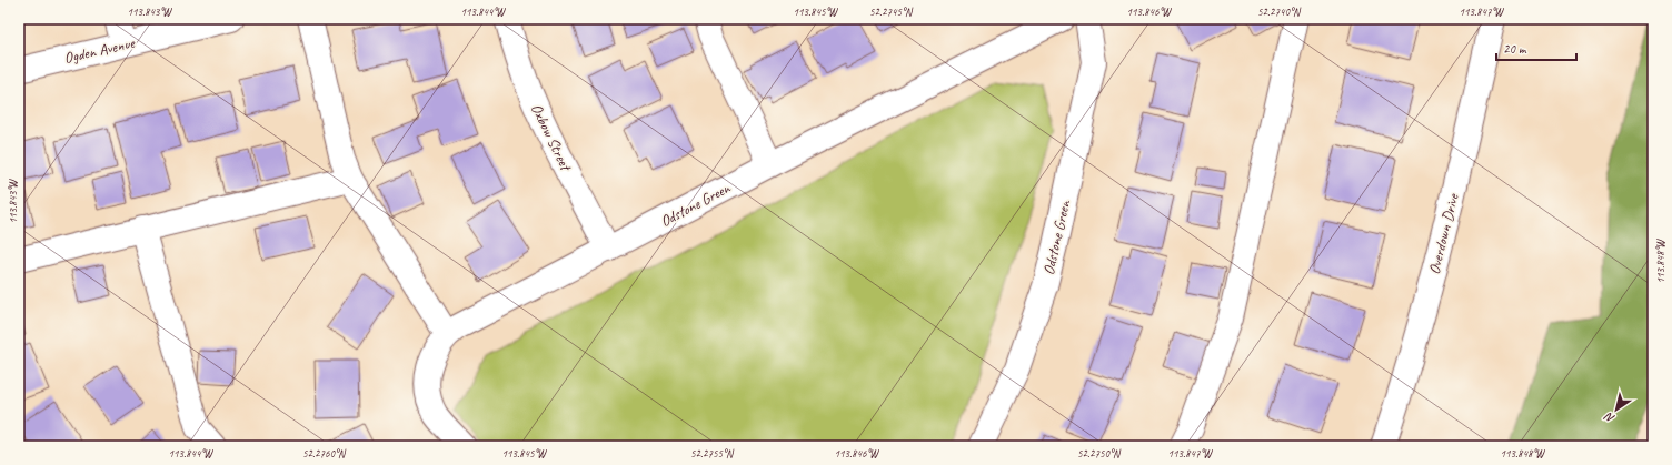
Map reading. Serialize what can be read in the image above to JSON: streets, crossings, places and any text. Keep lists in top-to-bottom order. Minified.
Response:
{"streets":{"street":["Ogden Avenue","Oxbow Street","Odstone Green","Overdown Drive"]},"crossings":[["Oxbow Street","Odstone Green"]],"scale_bar":"20 m","north":"bottom left","coordinates":["113.843°W","113.844°W","113.845°W","52.2745°N","113.846°W","52.2740°N","113.847°W","113.848°W","52.2760°N","52.2755°N","52.2750°N"]}
